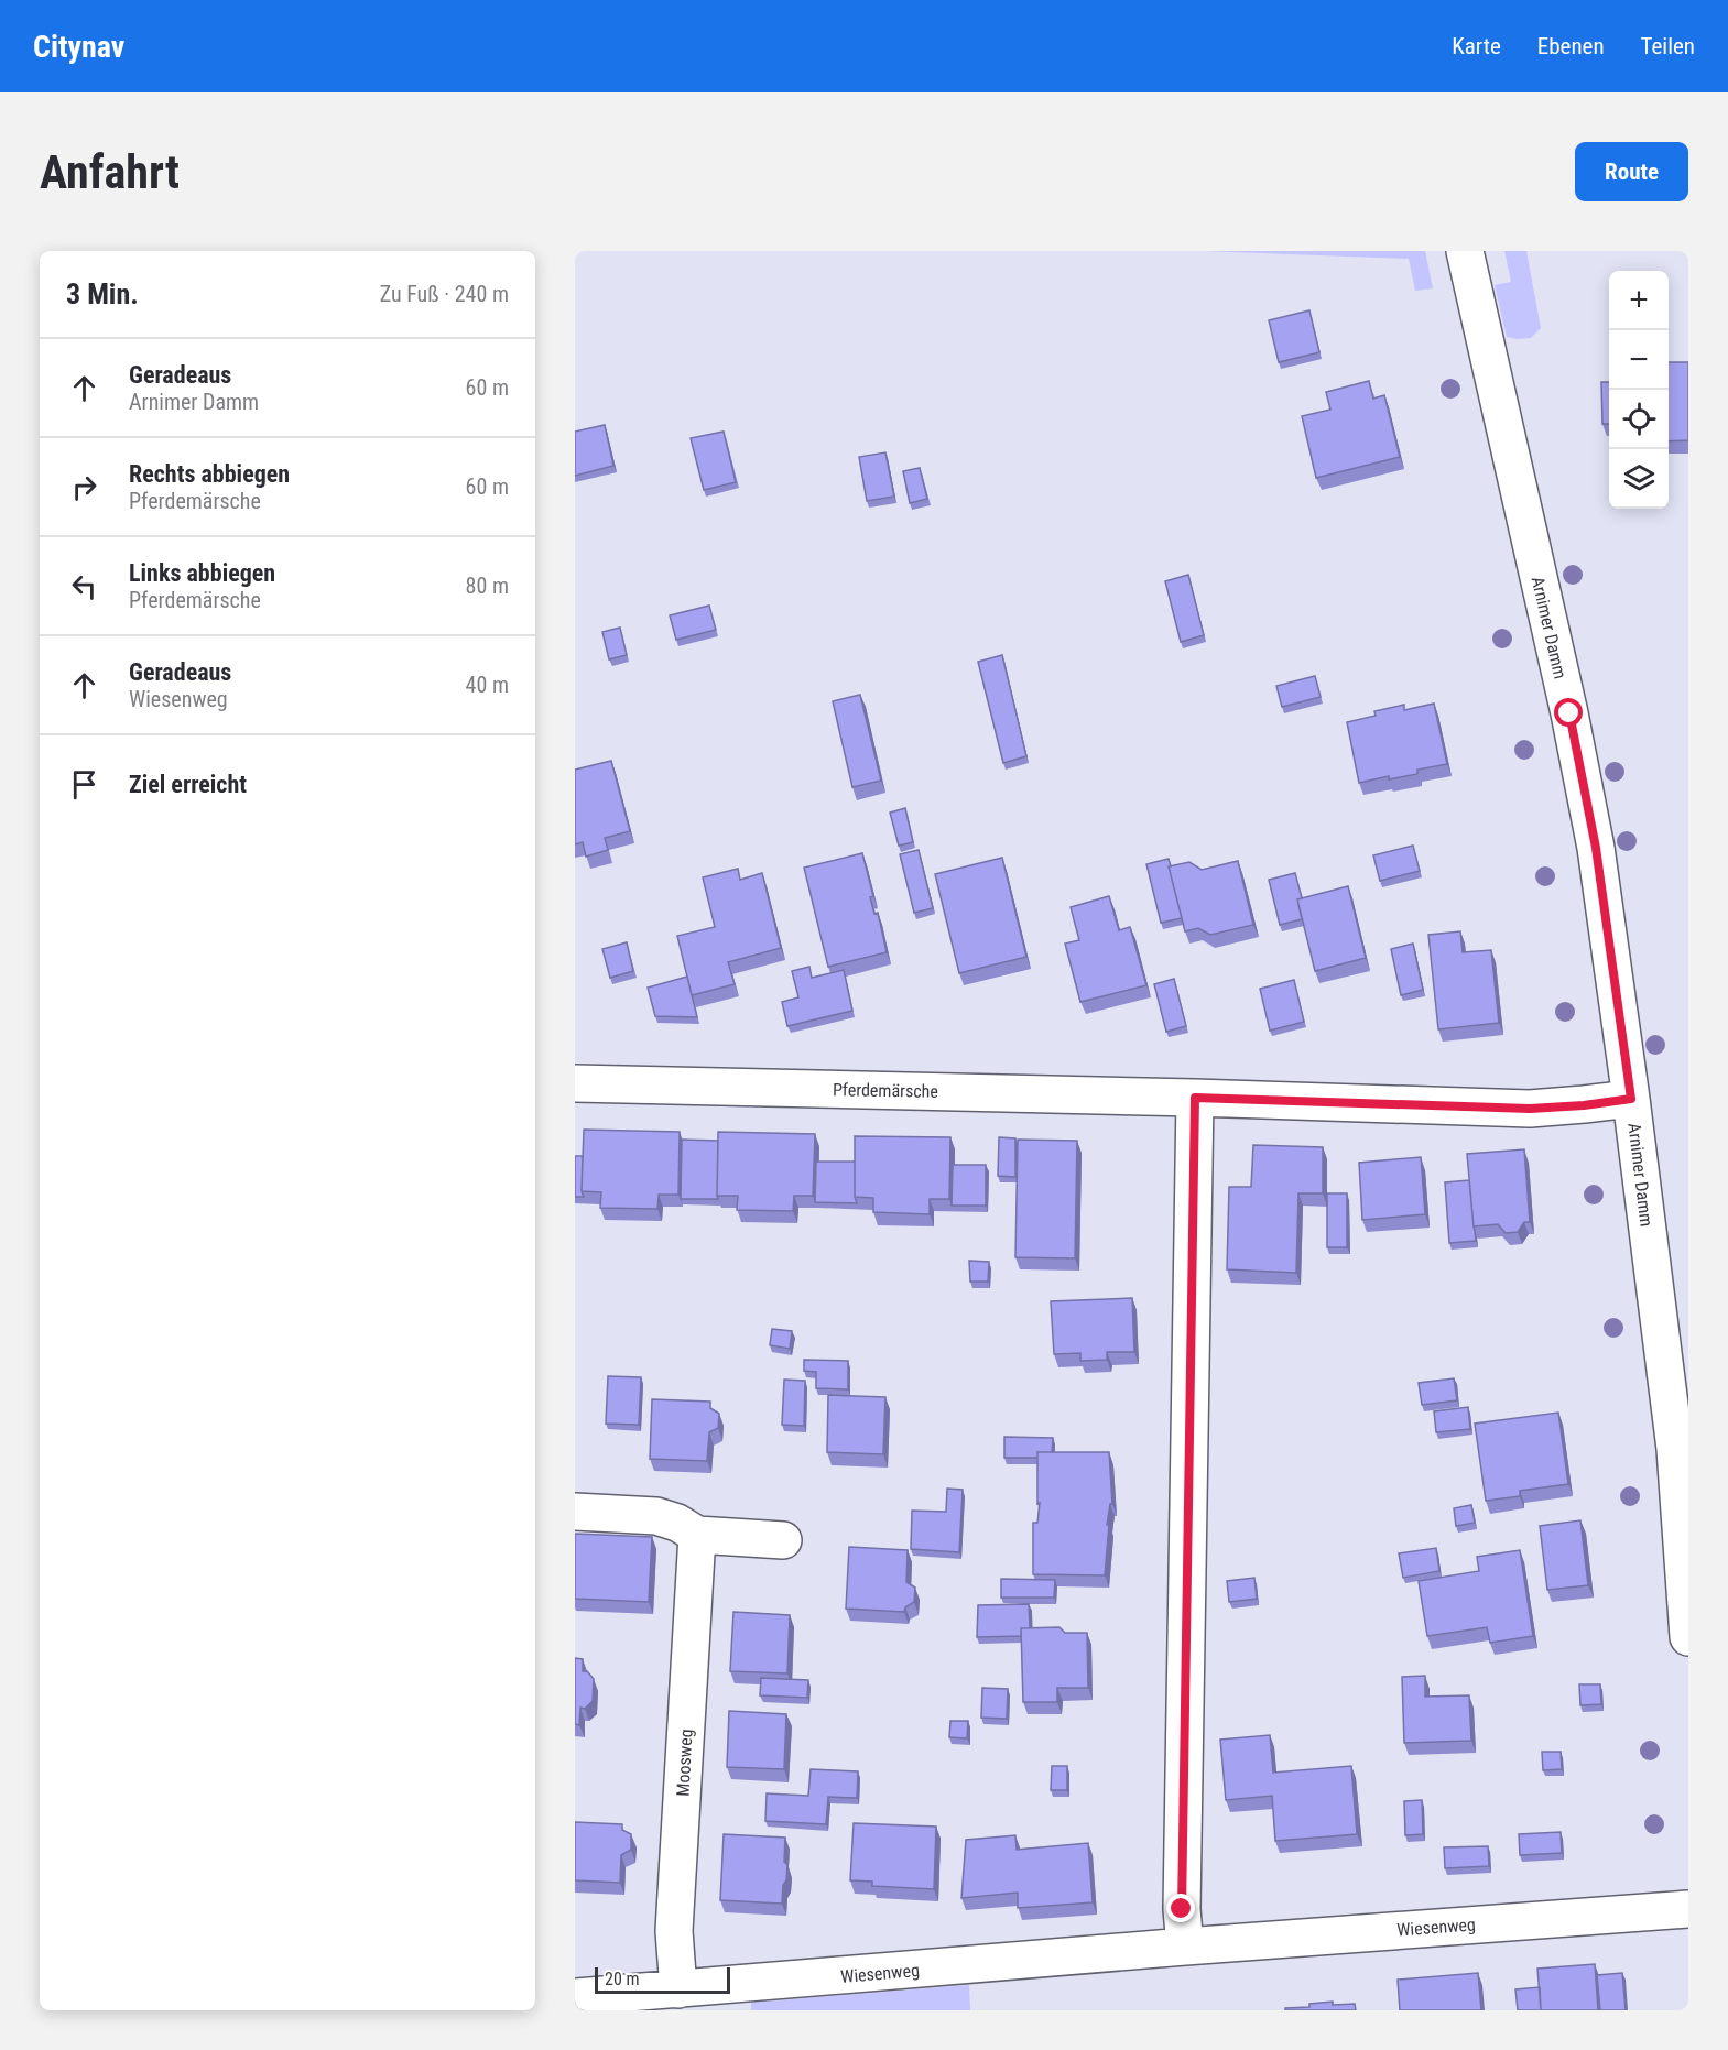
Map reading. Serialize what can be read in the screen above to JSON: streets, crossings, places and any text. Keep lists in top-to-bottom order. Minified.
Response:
{"streets":{"street":["Arnimer Damm","Pferdemärsche","Moosweg","Wiesenweg"]},"crossings":[["Arnimer Damm","Pferdemärsche"],["Moosweg","Wiesenweg"]],"scale_bar":"20 m","page":{"header":"Citynav","nav":["Karte","Ebenen","Teilen"],"buttons":"Route","title":"Anfahrt","heading":["3 Min.","Zu Fuß · 240 m"],"map_buttons":["+","−"],"list":[["Geradeaus","Arnimer Damm","60 m"],["Rechts abbiegen","Pferdemärsche","60 m"],["Links abbiegen","Pferdemärsche","80 m"],["Geradeaus","Wiesenweg","40 m"],"Ziel erreicht"],"scale":"20 m"}}
